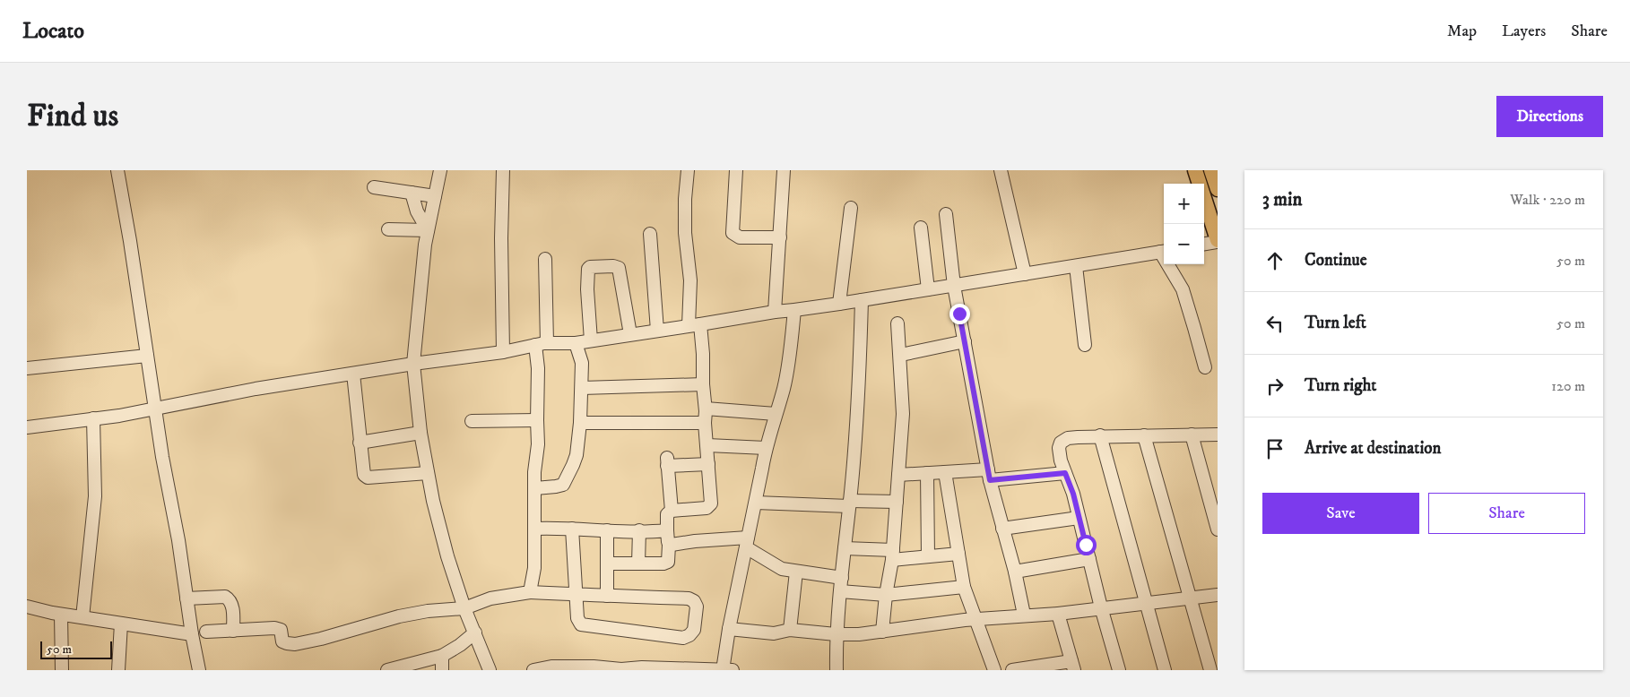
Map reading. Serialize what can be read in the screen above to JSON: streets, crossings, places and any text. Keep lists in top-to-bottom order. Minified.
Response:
{"scale_bar":"50 m","page":{"header":"Locato","nav":["Map","Layers","Share"],"buttons":["Directions",["Save","Share"]],"title":"Find us","heading":["3 min","Walk · 220 m"],"map_buttons":["+","−"],"list":[["Continue","50 m"],["Turn left","50 m"],["Turn right","120 m"],"Arrive at destination"],"scale":"50 m"}}
